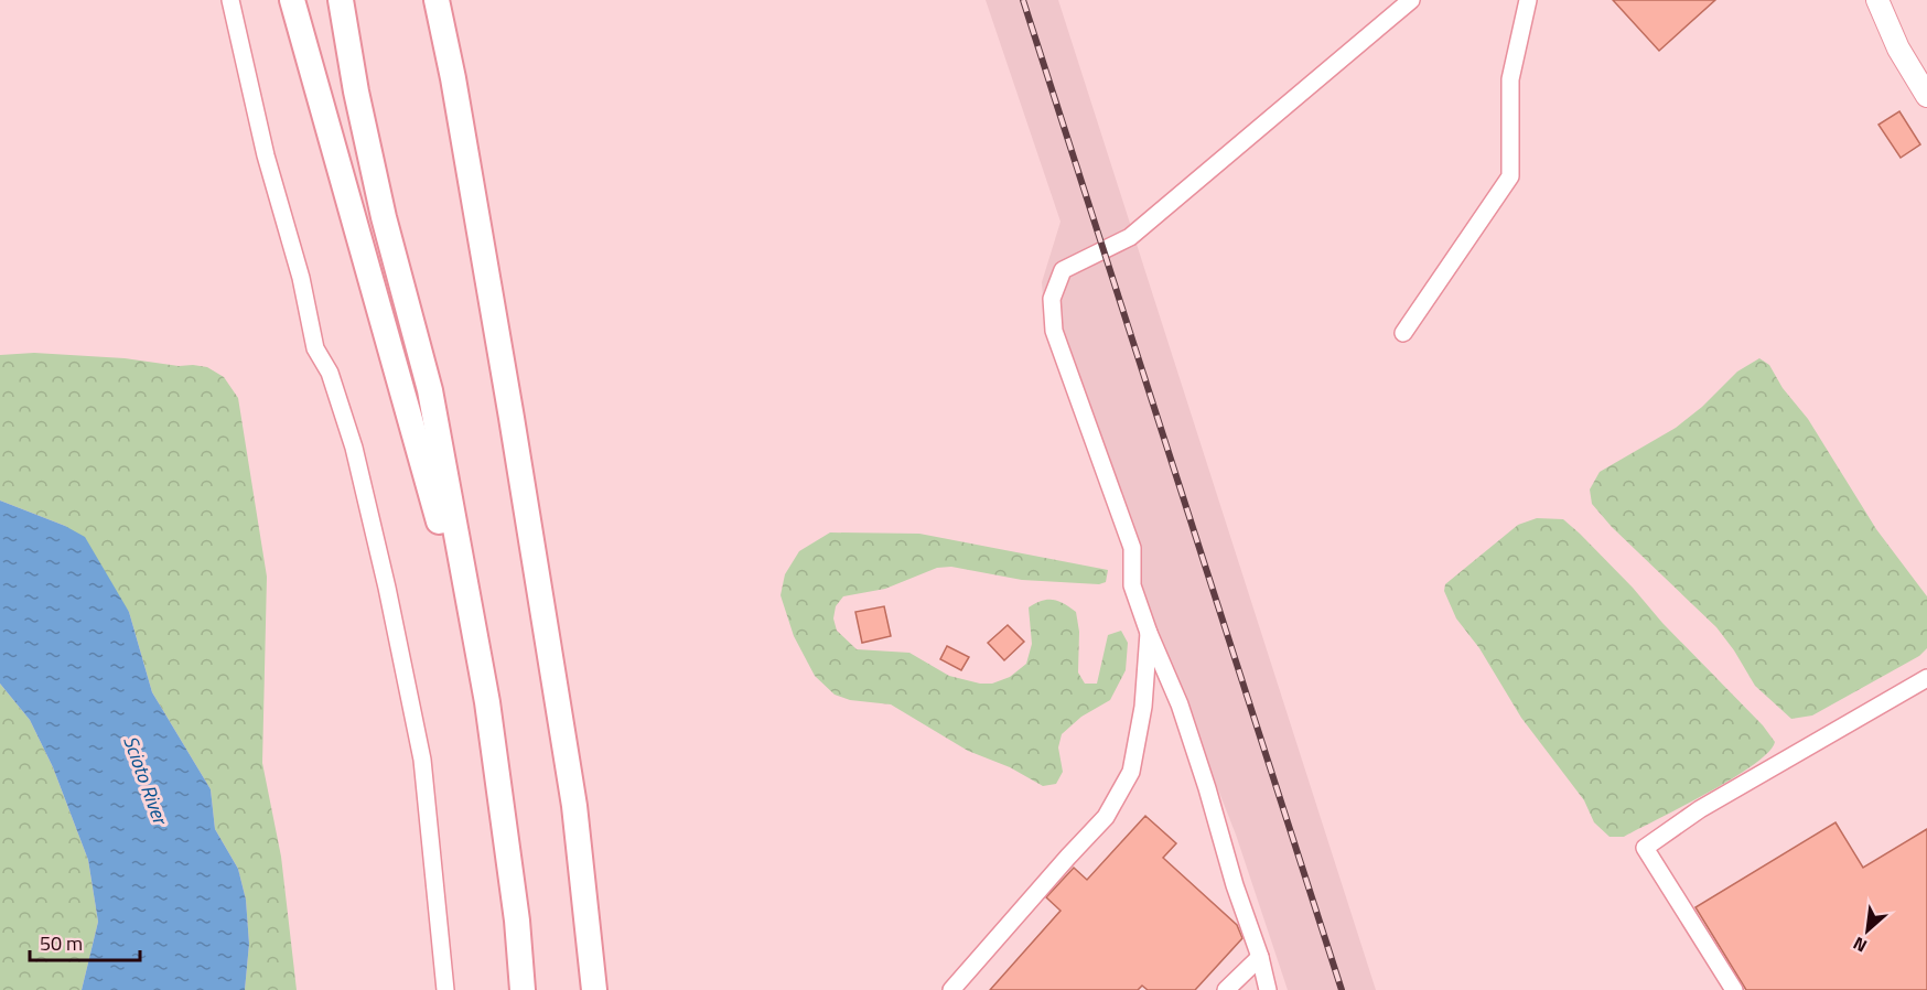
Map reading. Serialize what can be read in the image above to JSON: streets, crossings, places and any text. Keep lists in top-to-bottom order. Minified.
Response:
{"water":["Scioto River"],"scale_bar":"50 m","north":"bottom left"}
